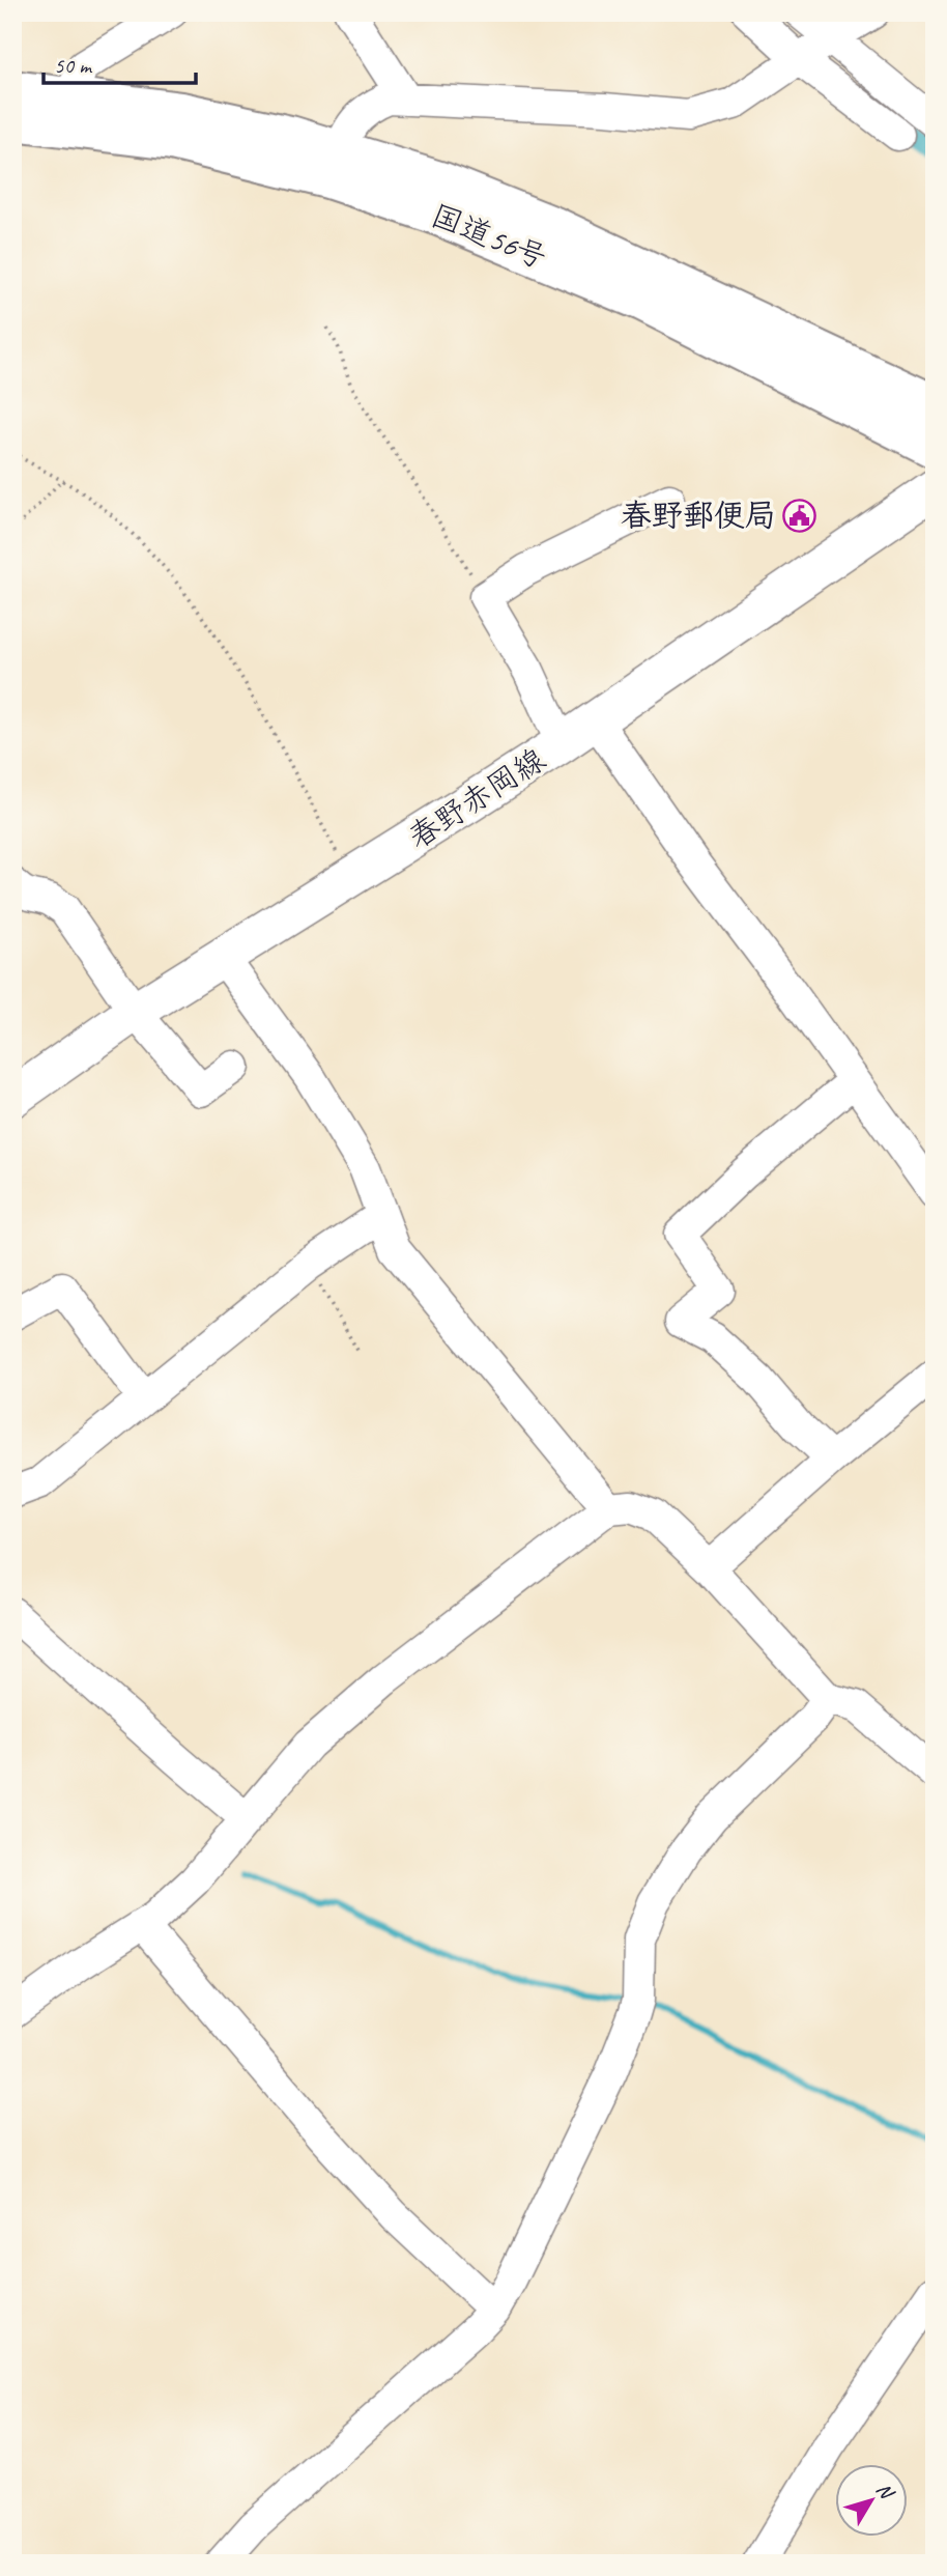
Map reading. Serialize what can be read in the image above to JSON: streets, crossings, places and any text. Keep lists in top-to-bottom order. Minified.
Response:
{"streets":{"highway":["国道56号"],"main road":["春野赤岡線"]},"places":{"public building":["春野郵便局"]},"scale_bar":"50 m","north":"top right"}
